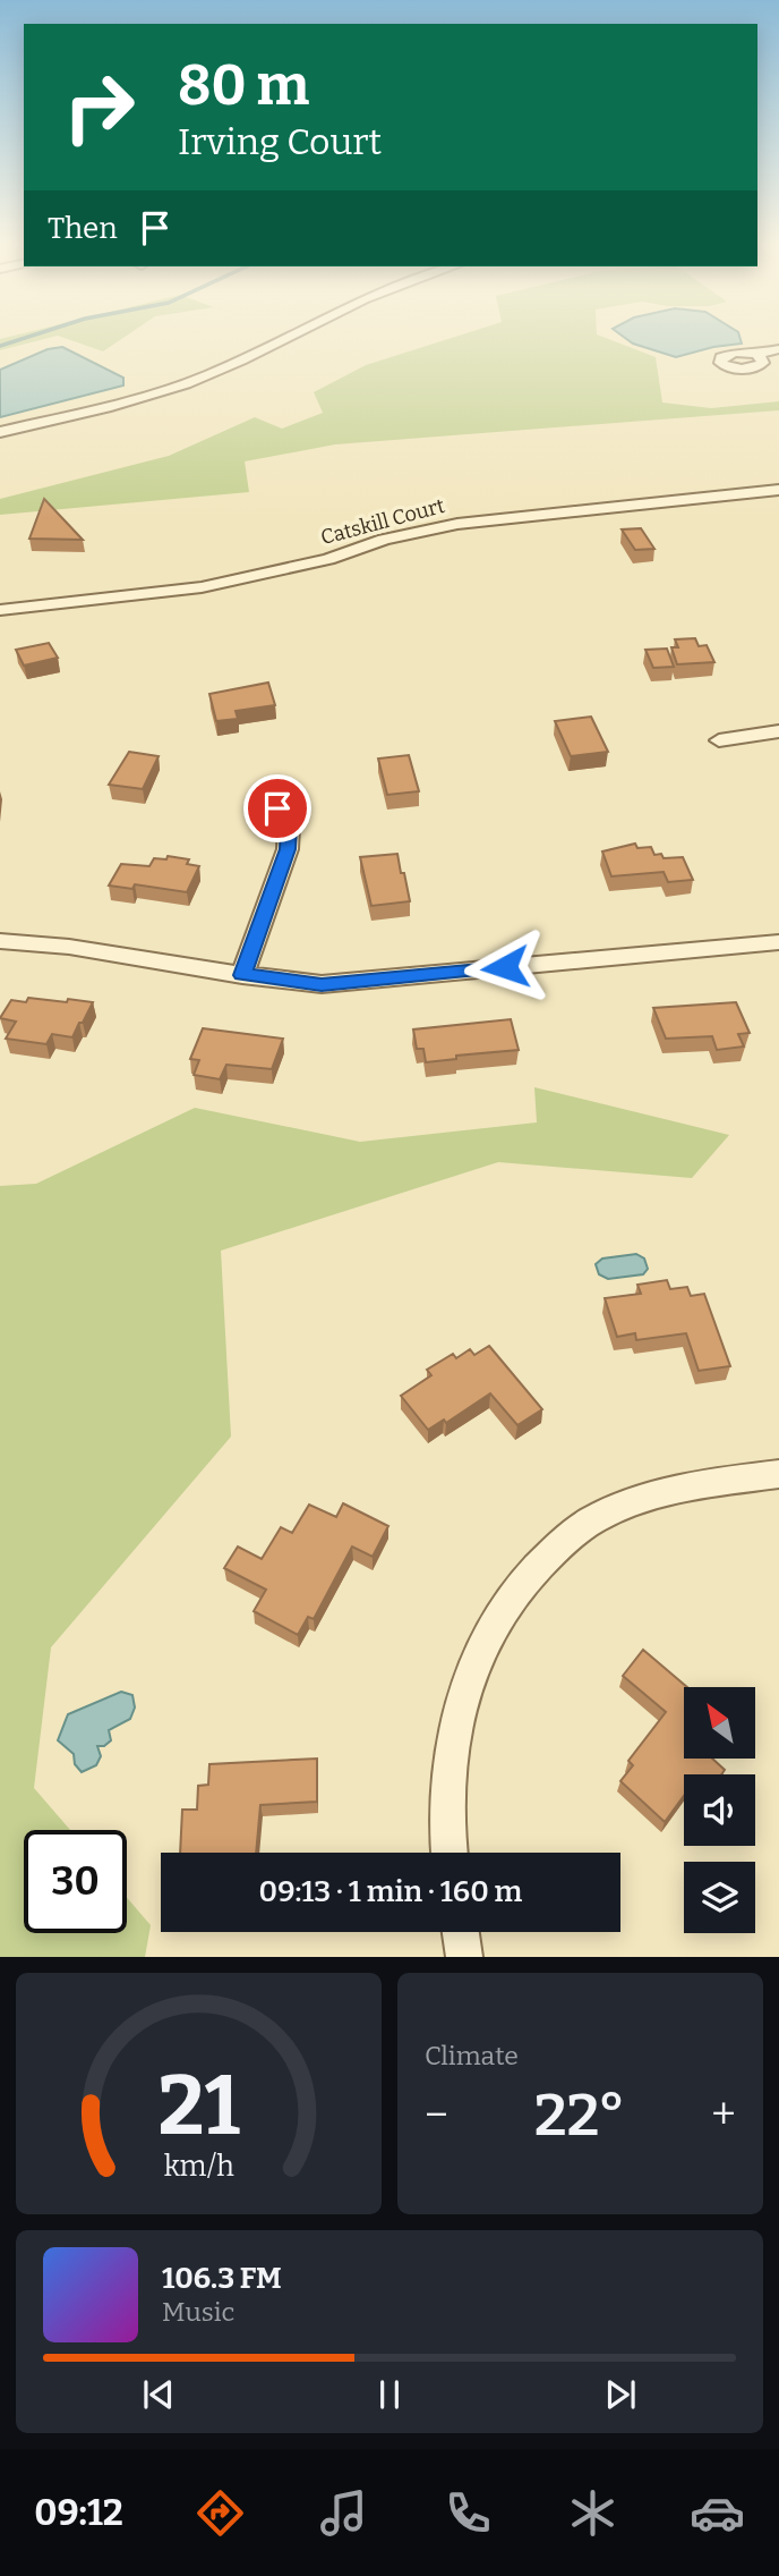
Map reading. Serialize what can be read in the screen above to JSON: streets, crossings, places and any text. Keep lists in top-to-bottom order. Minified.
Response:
{"streets":{"street":["Catskill Court"]},"north":"top left","page":{"turn":["80 m","Irving Court"],"then":"Then","limit":"30","trip":"09:13 · 1 min · 160 m","tile":"Climate","heat":["−","22°","+"],"song":["106.3 FM","Music"],"tabs":"09:12","gauge":["21","km/h"]}}
